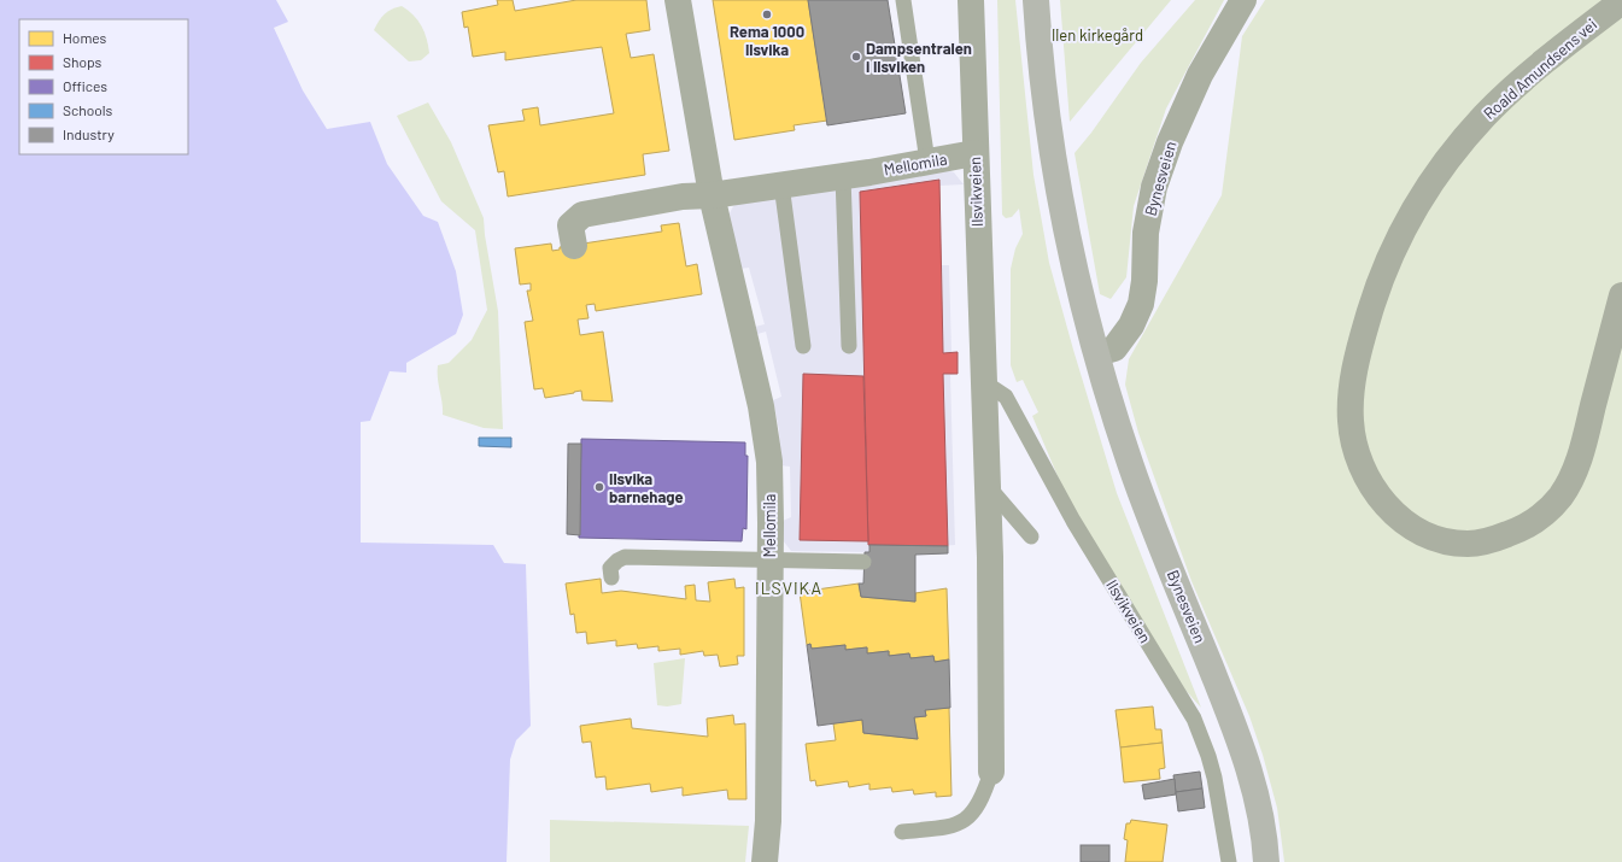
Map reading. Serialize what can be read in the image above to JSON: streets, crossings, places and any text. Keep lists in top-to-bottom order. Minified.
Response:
{"streets":{"main road":["Bynesveien"],"street":["Roald Amundsens vei","Mellomila","Ilsvikveien"]},"crossings":[["Mellomila","Ilsvikveien"]],"districts":["ILSVIKA"],"parks":["Ilen kirkegård"],"places":["Rema 1000 Ilsvika","Dampsentralen i Ilsviken","Ilsvika barnehage"],"legend":["Homes","Shops","Offices","Schools","Industry"]}
